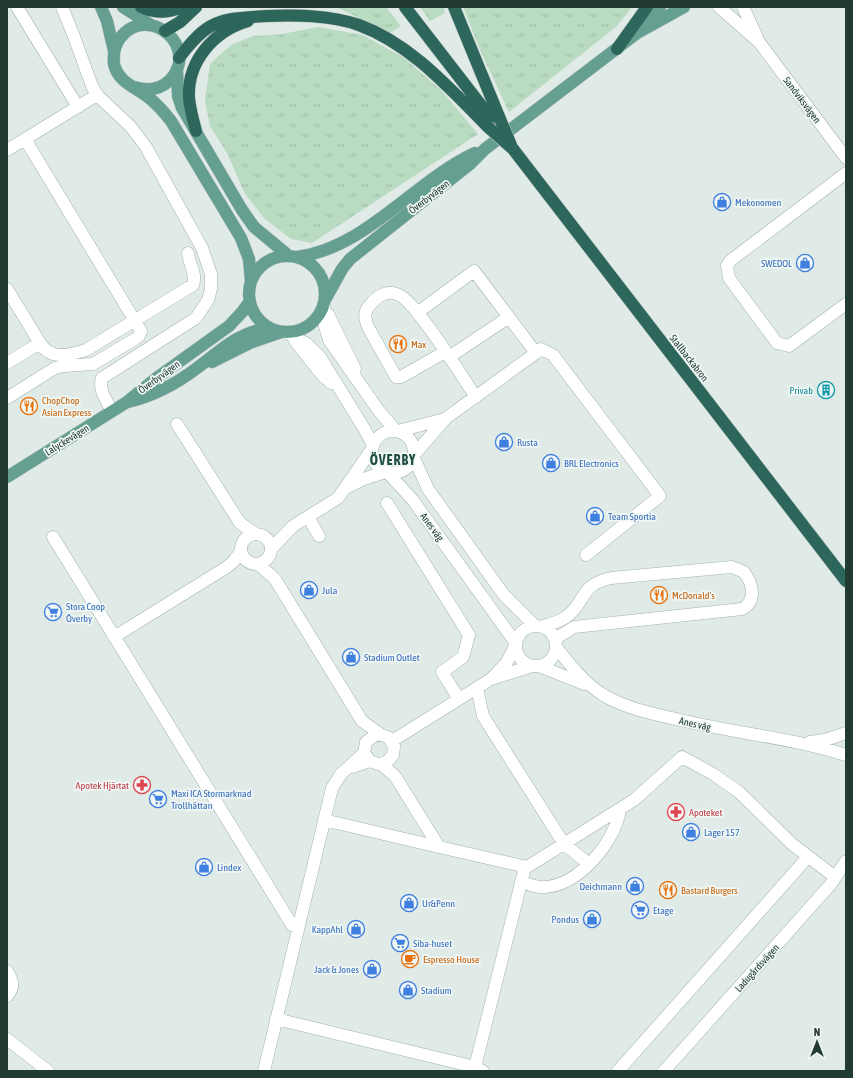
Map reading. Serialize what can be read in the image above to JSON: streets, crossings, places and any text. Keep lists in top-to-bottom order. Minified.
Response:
{"streets":{"highway":["Stallbackabron"],"main road":["Överbyvägen","Lalyckevägen"],"street":["Sandviksvägen","Anes väg","Ladugårdsvägen"]},"crossings":[["Överbyvägen","Lalyckevägen"]],"districts":["ÖVERBY"],"places":{"shop":["Mekonomen","SWEDOL","Rusta","BRL Electronics","Team Sportia","Jula","Stadium Outlet","Lager 157","Lindex","Deichmann","Ur&Penn","Pondus","KappAhl","Jack & Jones","Stadium"],"restaurant":["Max","ChopChop Asian Express","McDonald's","Bastard Burgers"],"building":["Privab"],"supermarket":["Stora Coop Överby","Maxi ICA Stormarknad Trollhättan","Etage","Siba-huset"],"pharmacy":["Apotek Hjärtat","Apoteket"],"cafe":["Espresso House"]},"north":"top"}
